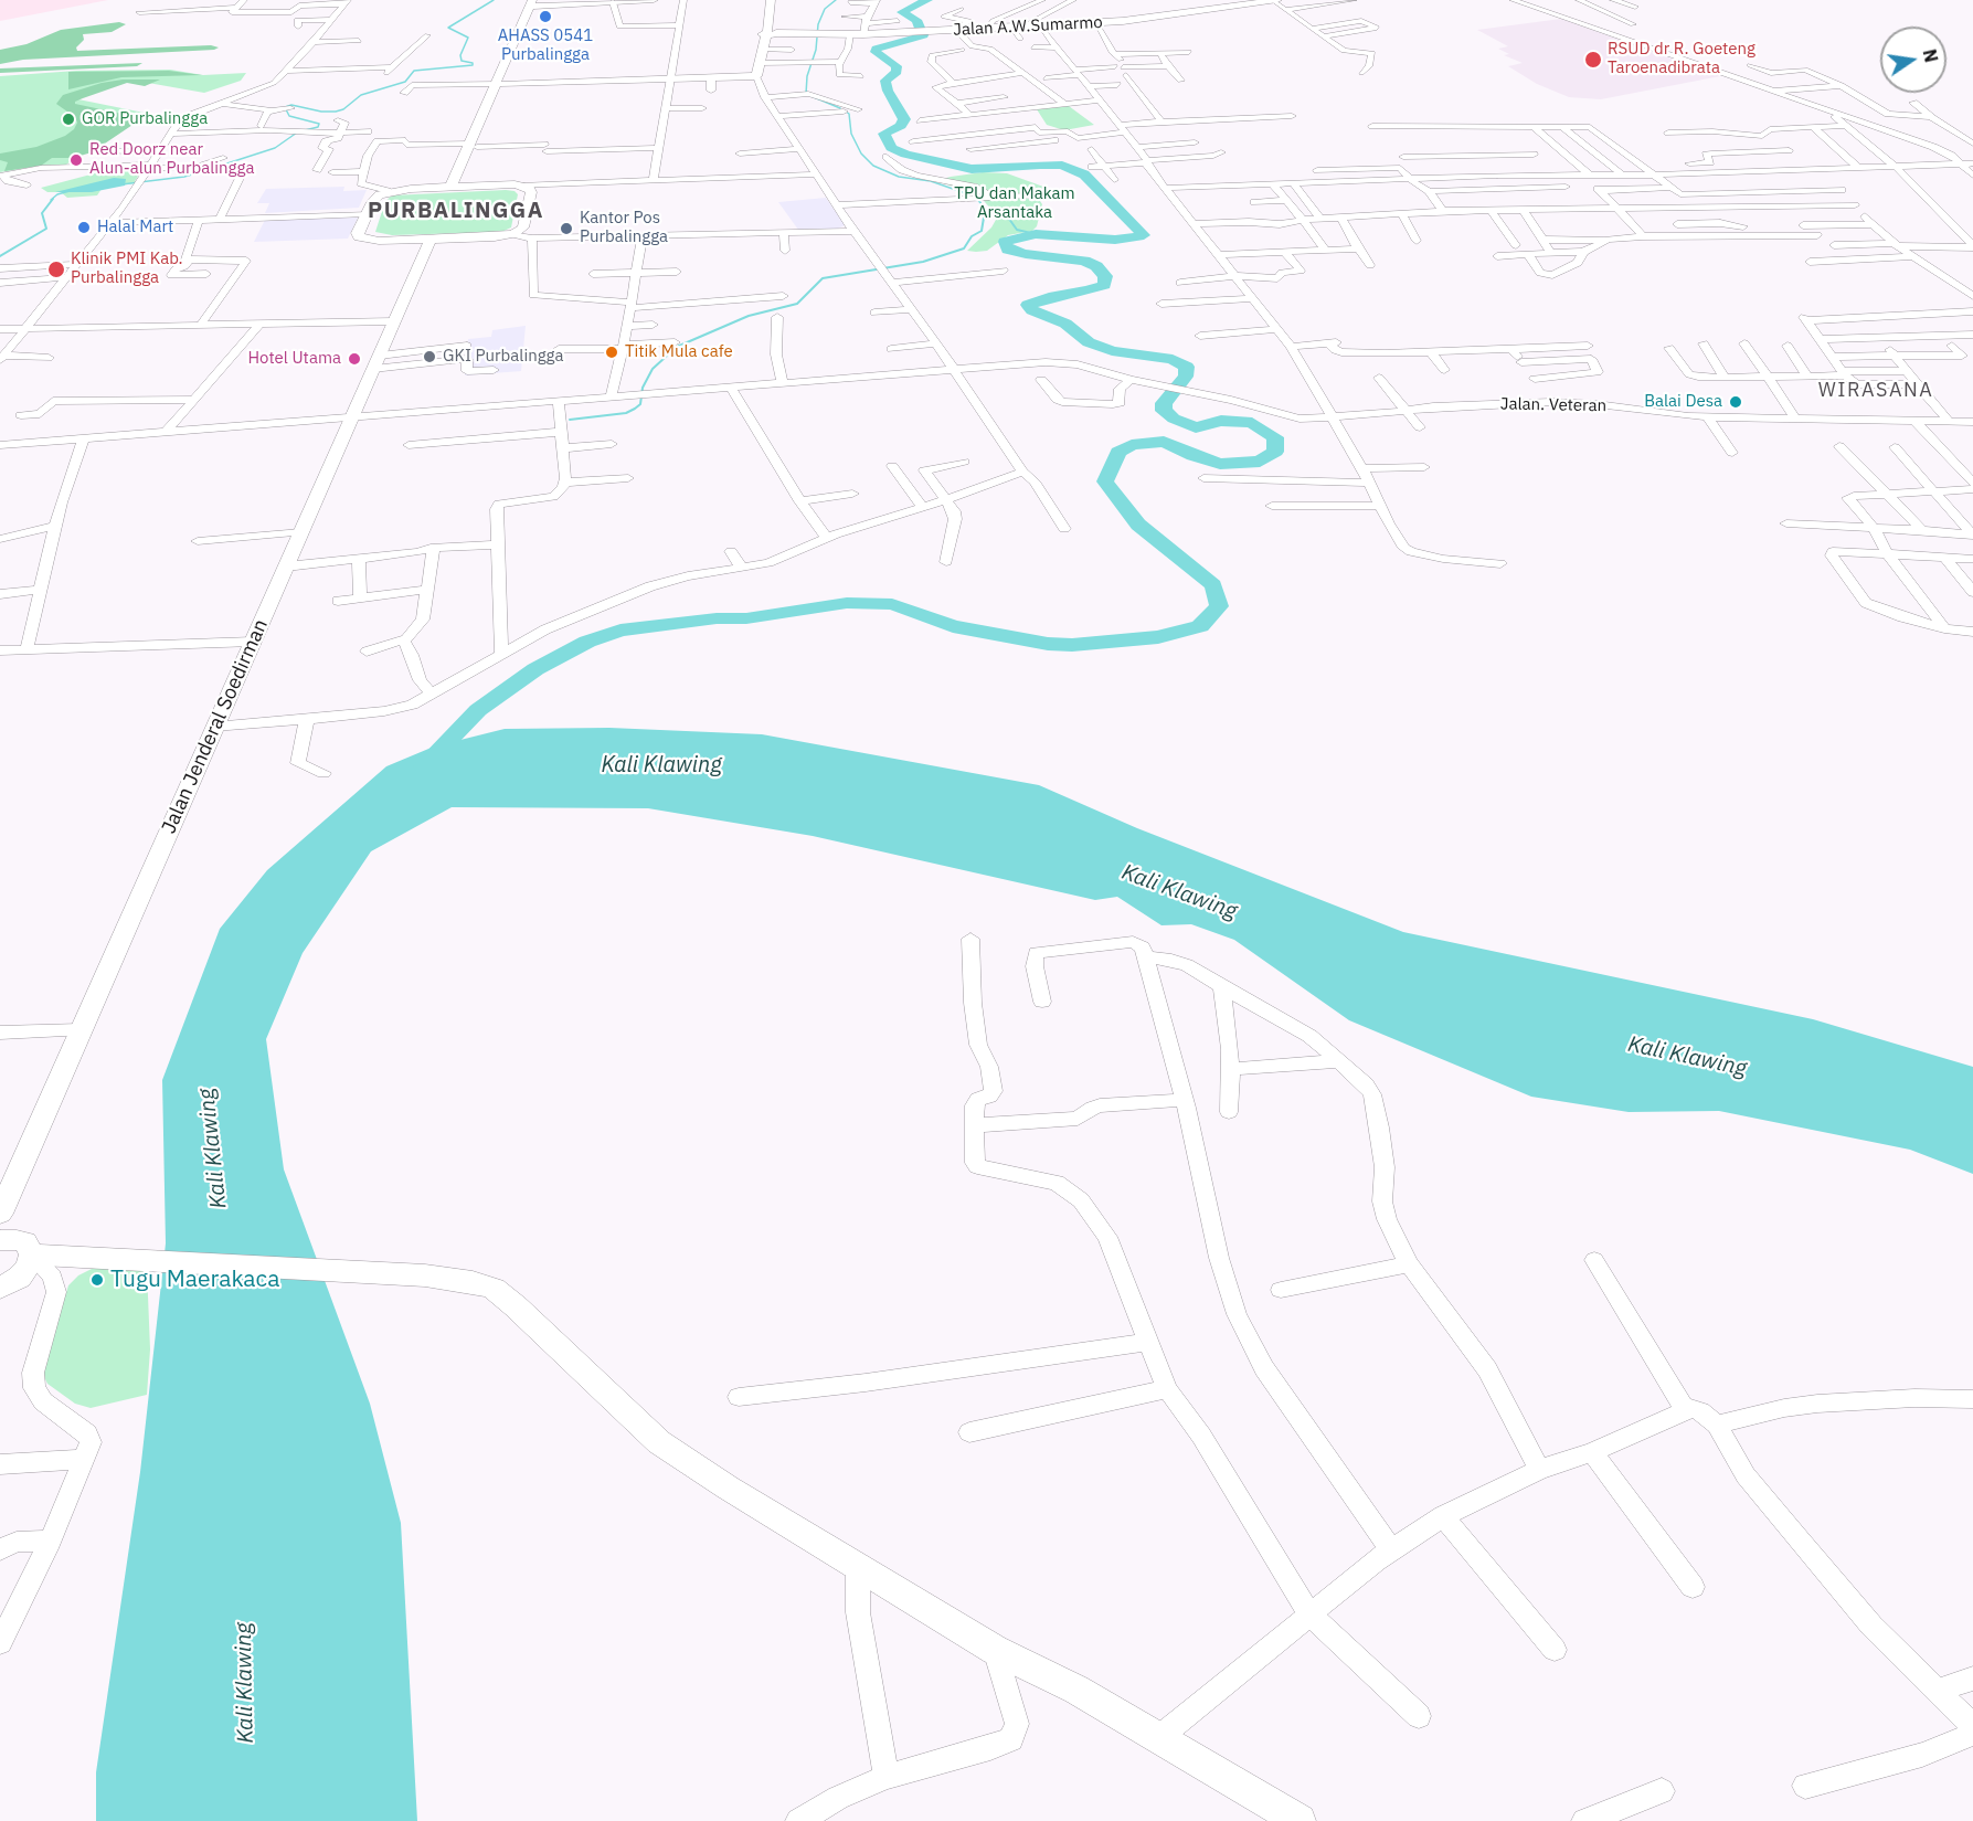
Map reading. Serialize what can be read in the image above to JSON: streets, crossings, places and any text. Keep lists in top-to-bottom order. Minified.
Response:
{"streets":{"main road":["Jalan A.W.Sumarmo","Jalan Jenderal Soedirman"],"street":["Jalan. Veteran"]},"crossings":[["Jalan. Veteran","Jalan Jenderal Soedirman"]],"districts":["PURBALINGGA","WIRASANA"],"water":["Kali Klawing"],"parks":["TPU dan Makam Arsantaka"],"places":["AHASS 0541 Purbalingga","RSUD dr R. Goeteng Taroenadibrata","GOR Purbalingga","Red Doorz near Alun-alun Purbalingga","Halal Mart","Kantor Pos Purbalingga","Klinik PMI Kab. Purbalingga","Titik Mula cafe","GKI Purbalingga","Hotel Utama","Balai Desa","Tugu Maerakaca"],"north":"right"}
